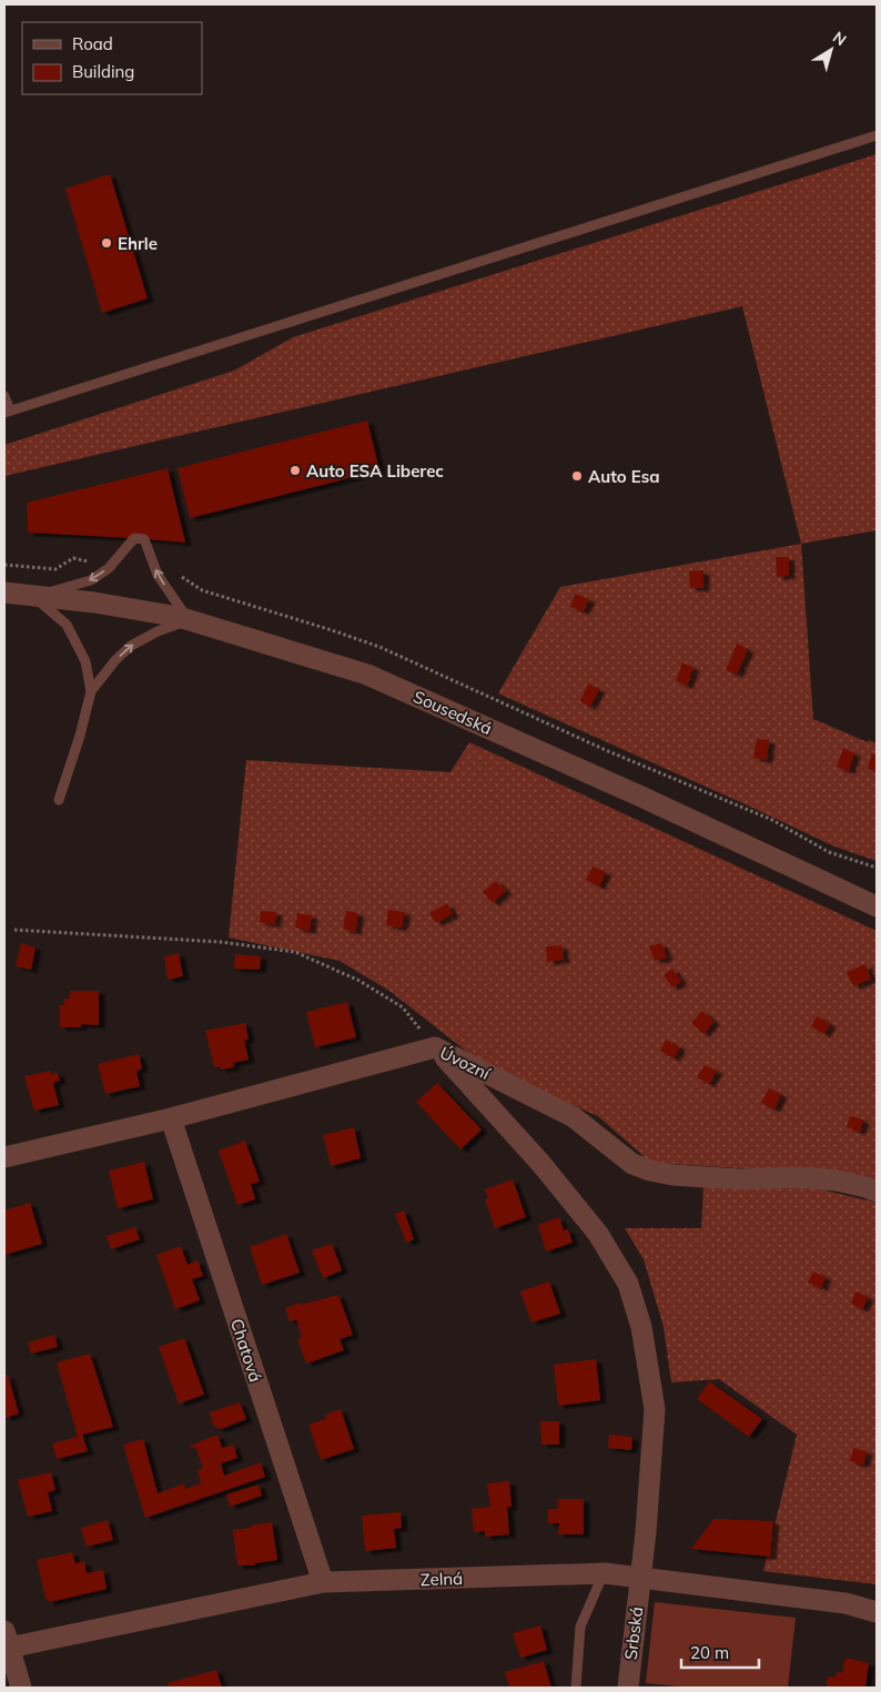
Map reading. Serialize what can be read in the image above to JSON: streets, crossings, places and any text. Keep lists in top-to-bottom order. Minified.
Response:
{"streets":{"street":["Sousedská","Úvozní","Chatová","Zelná","Srbská"]},"crossings":[["Úvozní","Chatová"],["Úvozní","Srbská"],["Chatová","Zelná"],["Zelná","Srbská"]],"places":["Ehrle","Auto ESA Liberec","Auto Esa"],"legend":["Road","Building"],"scale_bar":"20 m","north":"top right"}
